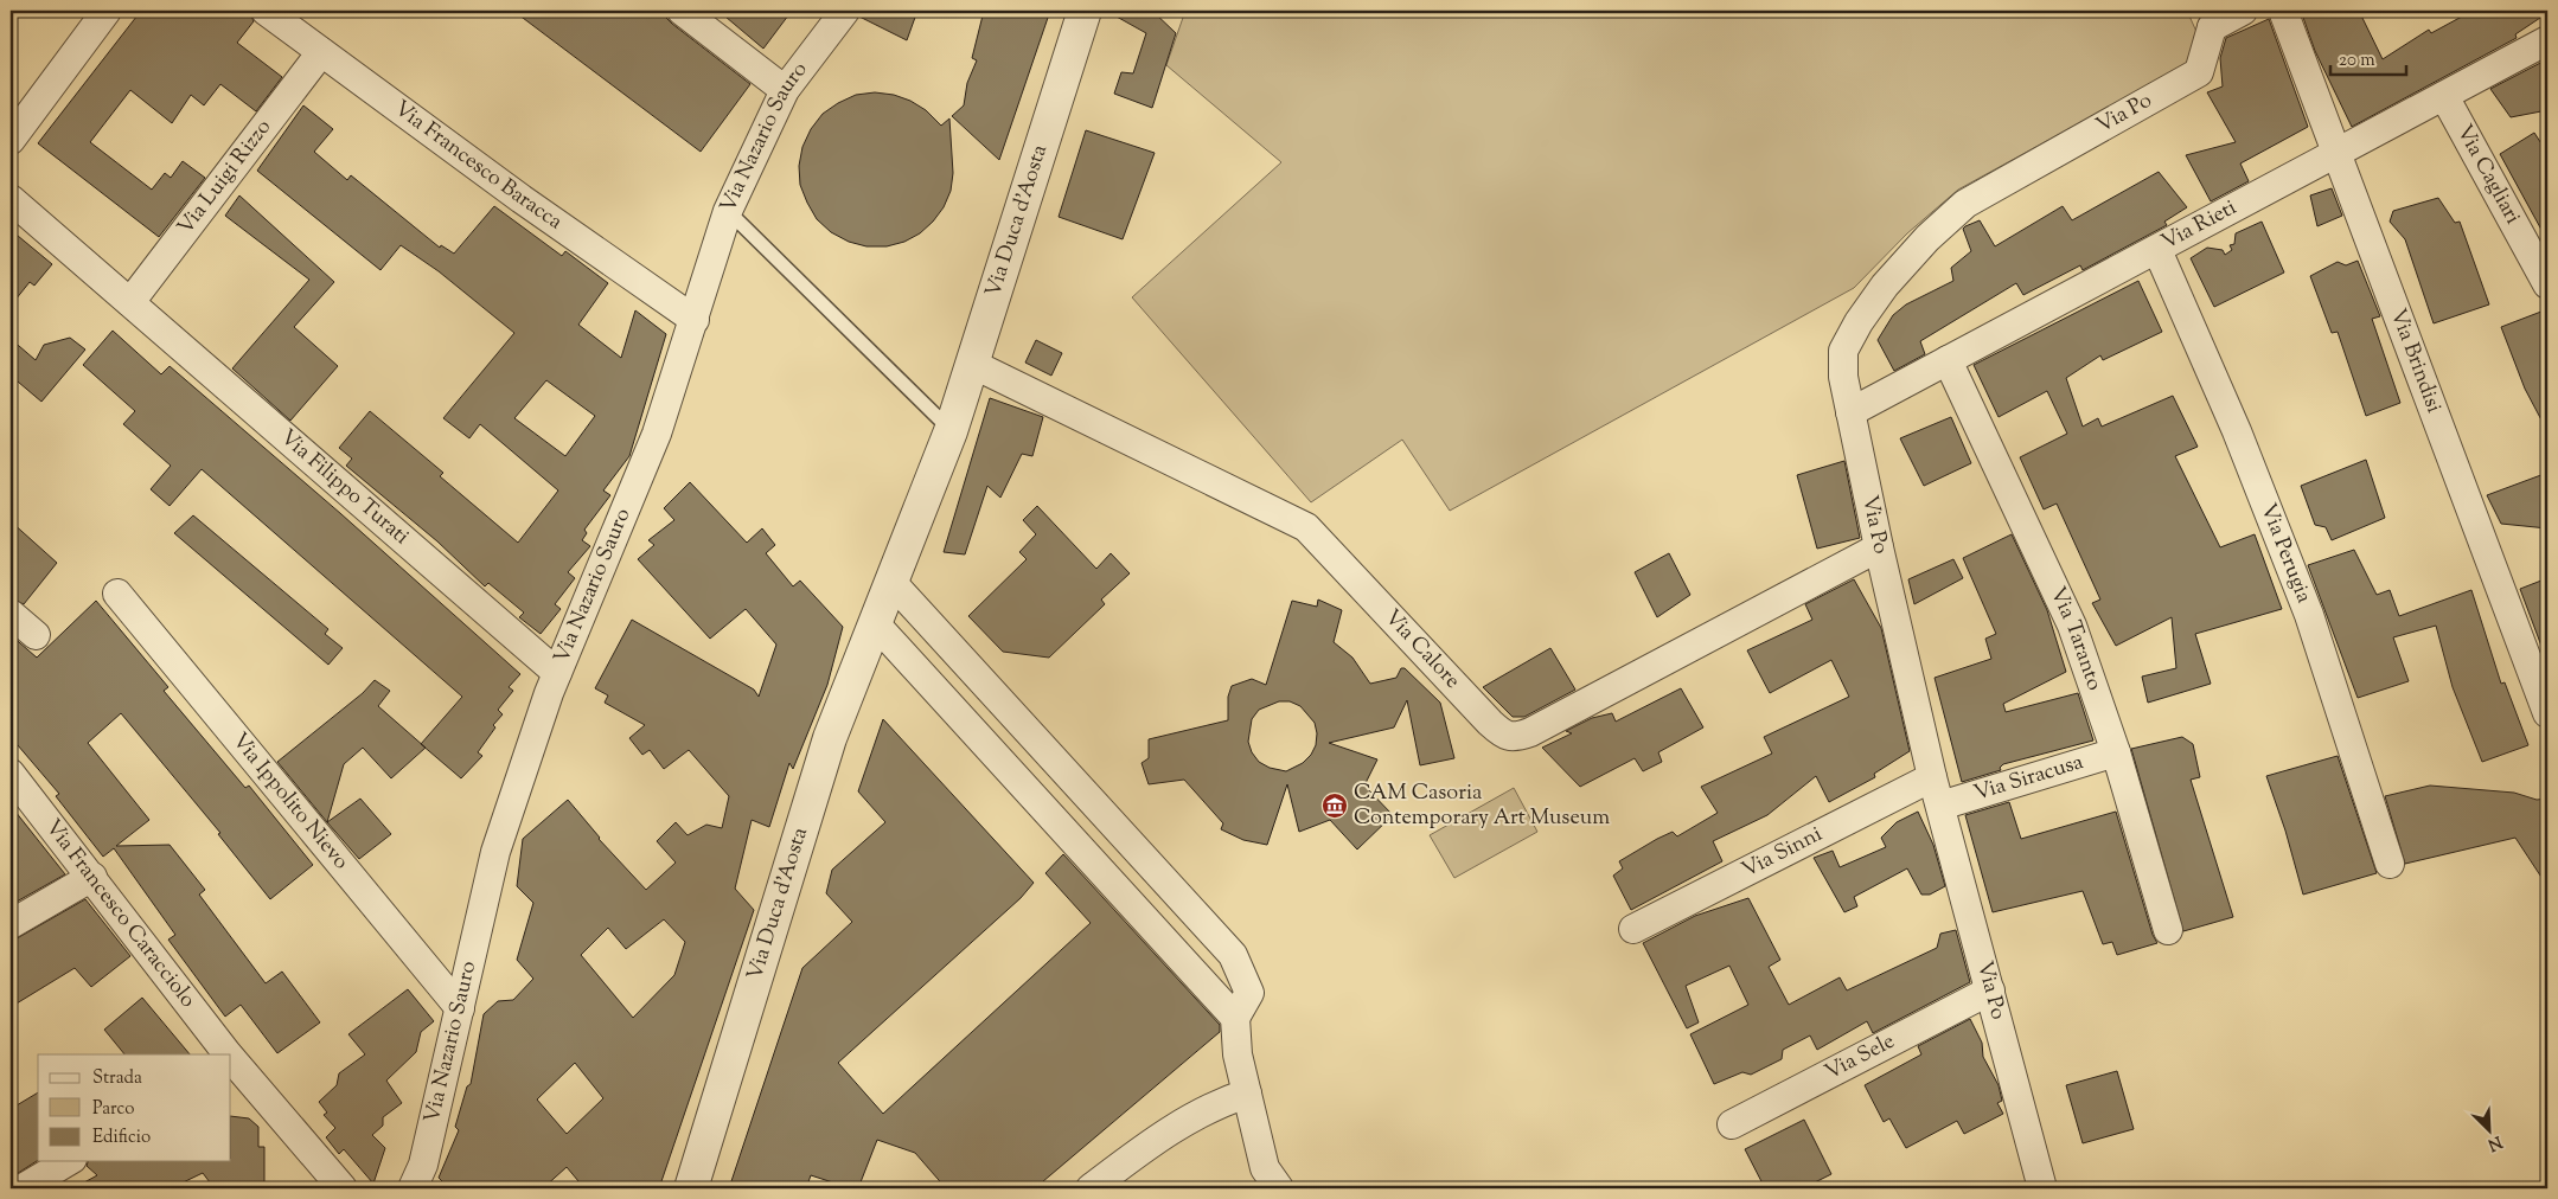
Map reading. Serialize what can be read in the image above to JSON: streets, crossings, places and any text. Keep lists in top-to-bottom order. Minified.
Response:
{"streets":{"street":["Via Po","Via Nazario Sauro","Via Francesco Baracca","Via Cagliari","Via Luigi Rizzo","Via Duca d'Aosta","Via Rieti","Via Brindisi","Via Filippo Turati","Via Perugia","Via Taranto","Via Calore","Via Siracusa","Via Ippolito Nievo","Via Sinni","Via Francesco Caracciolo","Via Sele"]},"crossings":[["Via Po","Via Rieti"],["Via Po","Via Calore"],["Via Po","Via Siracusa"],["Via Po","Via Sinni"],["Via Po","Via Sele"],["Via Nazario Sauro","Via Francesco Baracca"],["Via Nazario Sauro","Via Filippo Turati"],["Via Nazario Sauro","Via Ippolito Nievo"],["Via Francesco Baracca","Via Luigi Rizzo"],["Via Cagliari","Via Rieti"],["Via Luigi Rizzo","Via Filippo Turati"],["Via Duca d'Aosta","Via Calore"],["Via Rieti","Via Brindisi"],["Via Rieti","Via Perugia"],["Via Rieti","Via Taranto"],["Via Taranto","Via Siracusa"]],"places":{"museum":["CAM Casoria Contemporary Art Museum"]},"legend":["Strada","Parco","Edificio"],"scale_bar":"20 m","north":"bottom right"}
